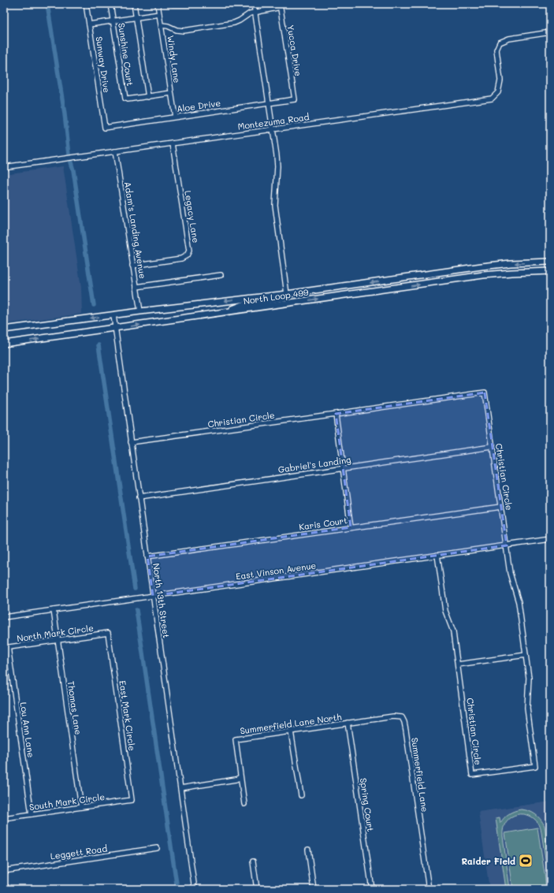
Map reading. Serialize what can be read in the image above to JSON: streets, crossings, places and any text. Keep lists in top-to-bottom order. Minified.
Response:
{"streets":{"main road":["North Loop 499"],"street":["Yucca Drive","Sunshine Court","Windy Lane","Sunway Drive","Aloe Drive","Montezuma Road","Legacy Lane","Adam's Landing Avenue","Christian Circle","Gabriel's Landing","Karis Court","East Vinson Avenue","North 13th Street","North Mark Circle","Thomas Lane","East Mark Circle","Summerfield Lane North","Lou Ann Lane","Summerfield Lane","South Mark Circle","Spring Court","Leggett Road"]},"crossings":[["Yucca Drive","Aloe Drive"],["Sunshine Court","Windy Lane"],["Windy Lane","Aloe Drive"],["Sunway Drive","Aloe Drive"],["Montezuma Road","Legacy Lane"],["Montezuma Road","Adam's Landing Avenue"],["Legacy Lane","Adam's Landing Avenue"],["Adam's Landing Avenue","North Loop 499"],["North Loop 499","North 13th Street"],["Christian Circle","Gabriel's Landing"],["Christian Circle","Karis Court"],["Christian Circle","East Vinson Avenue"],["Christian Circle","North 13th Street"],["Gabriel's Landing","North 13th Street"],["Karis Court","North 13th Street"],["East Vinson Avenue","North 13th Street"],["East Vinson Avenue","Thomas Lane"],["North Mark Circle","Thomas Lane"],["North Mark Circle","East Mark Circle"],["North Mark Circle","Lou Ann Lane"],["Thomas Lane","South Mark Circle"],["East Mark Circle","South Mark Circle"],["Summerfield Lane North","Summerfield Lane"],["Summerfield Lane North","Spring Court"],["Lou Ann Lane","South Mark Circle"],["Summerfield Lane","Spring Court"]],"places":{"sports":["Raider Field"]}}
